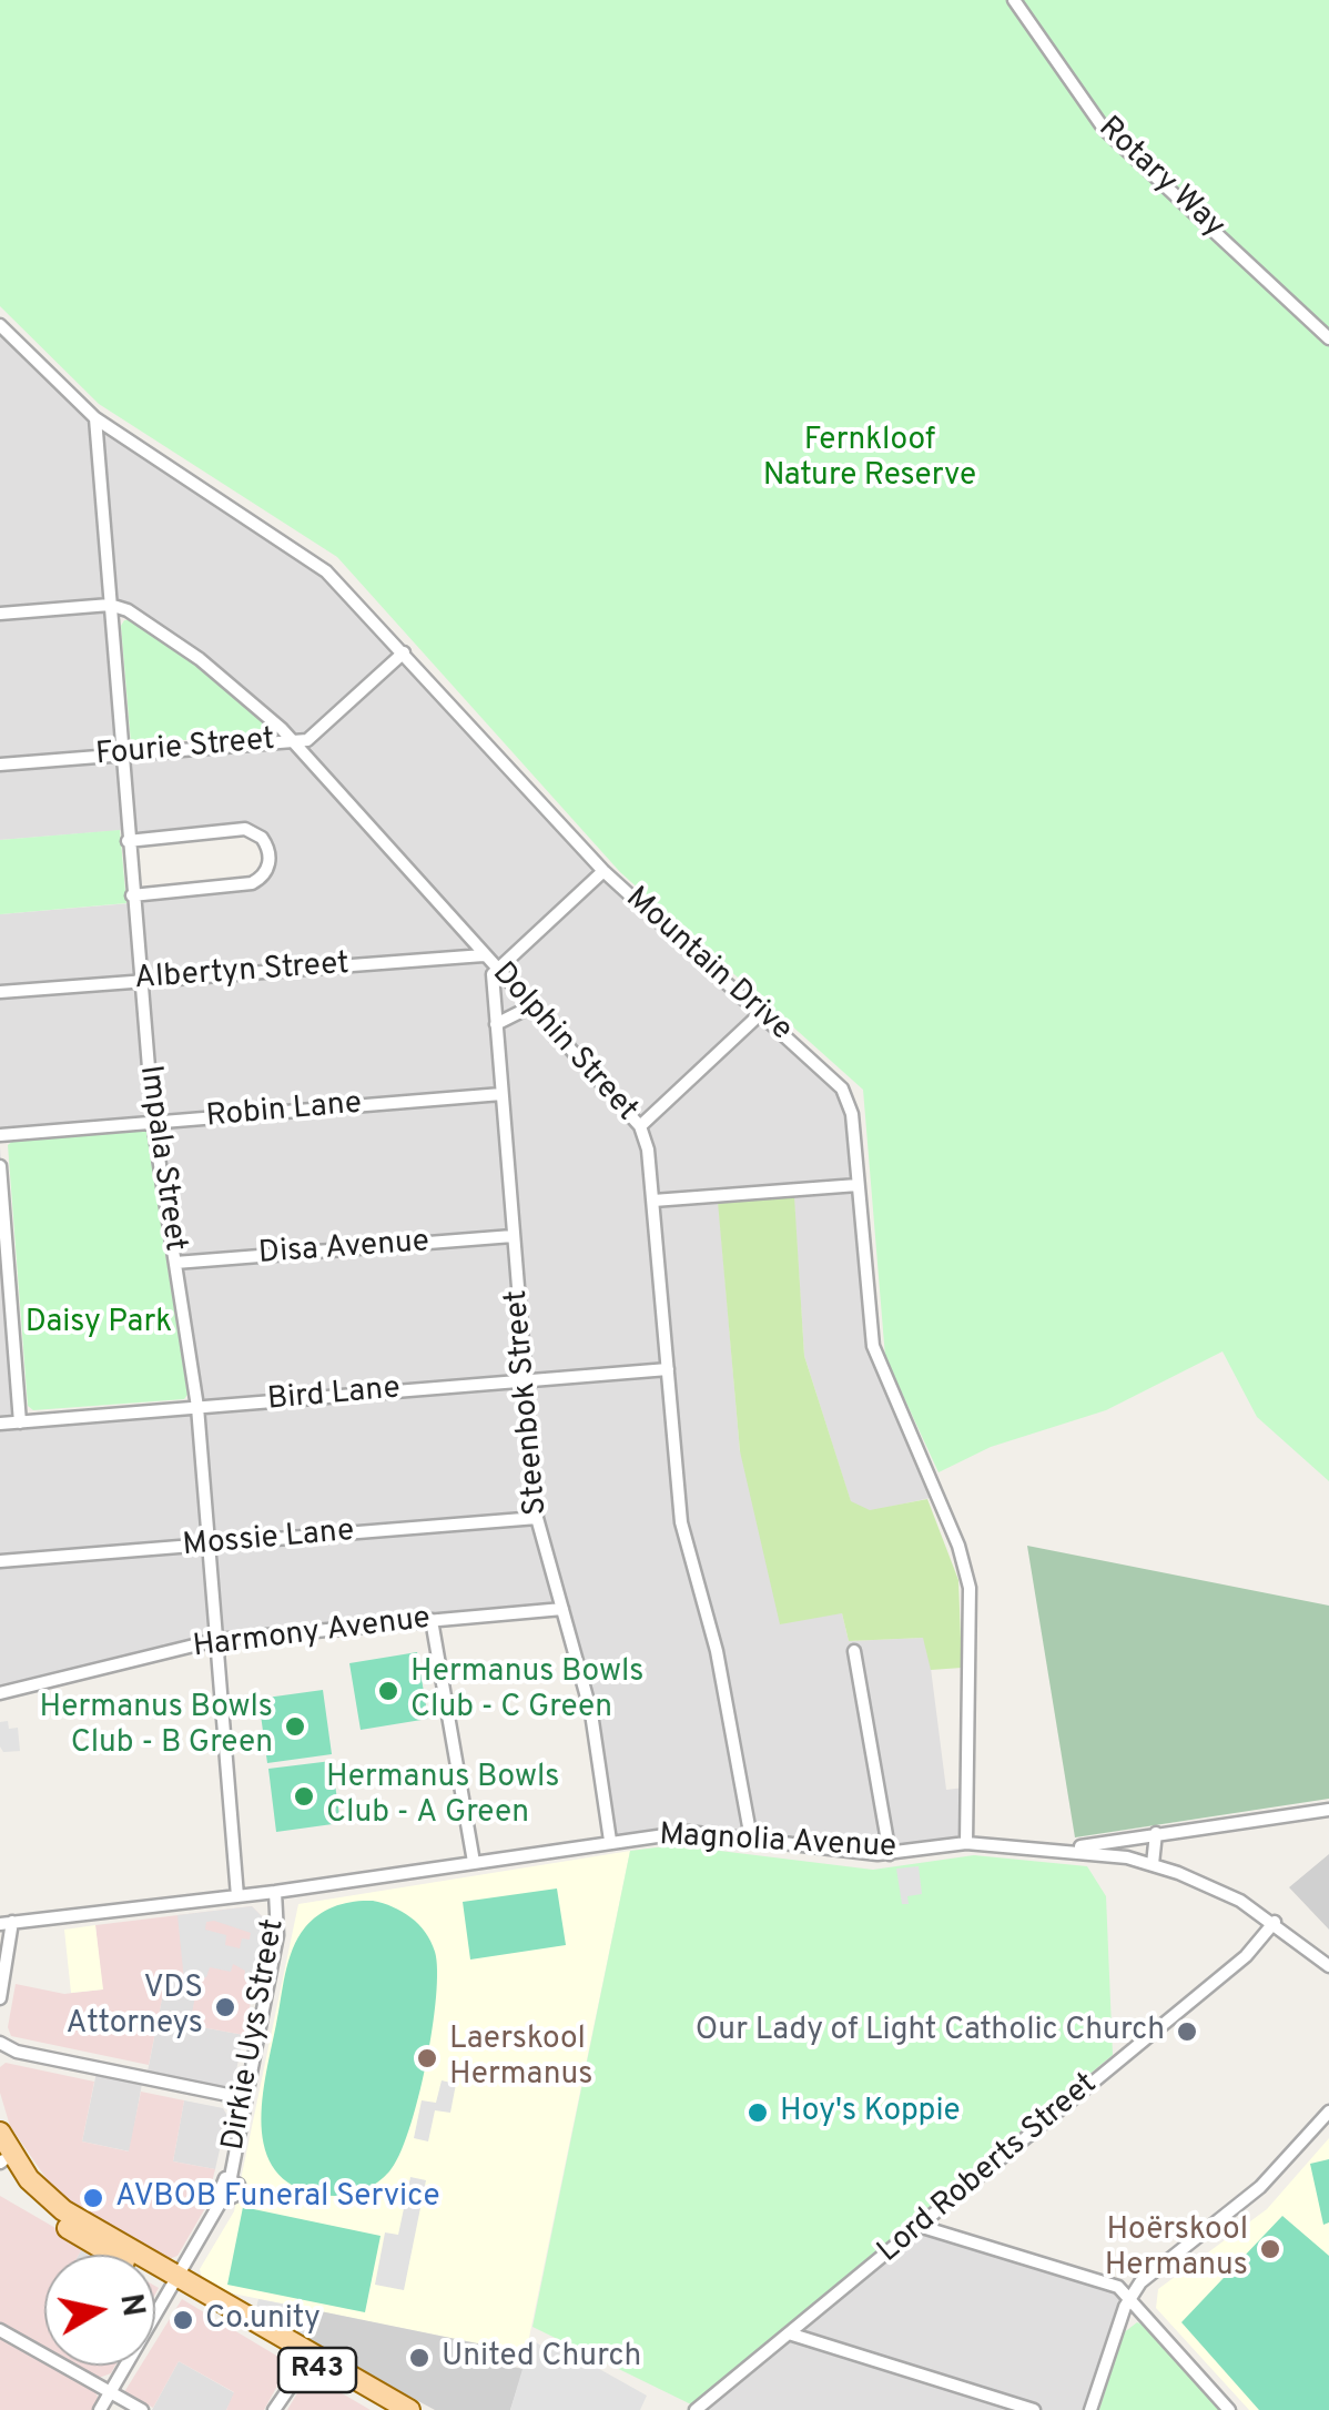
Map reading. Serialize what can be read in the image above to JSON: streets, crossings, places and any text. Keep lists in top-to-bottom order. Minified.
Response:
{"streets":{"main road":["R43"],"street":["Rotary Way","Fourie Street","Mountain Drive","Albertyn Street","Dolphin Street","Robin Lane","Impala Street","Disa Avenue","Bird Lane","Steenbok Street","Mossie Lane","Harmony Avenue","Magnolia Avenue","Dirkie Uys Street","Lord Roberts Street"]},"crossings":[["Fourie Street","Mountain Drive"],["Fourie Street","Dolphin Street"],["Fourie Street","Impala Street"],["Mountain Drive","Impala Street"],["Mountain Drive","Magnolia Avenue"],["Albertyn Street","Dolphin Street"],["Albertyn Street","Impala Street"],["Dolphin Street","Impala Street"],["Dolphin Street","Bird Lane"],["Dolphin Street","Steenbok Street"],["Dolphin Street","Magnolia Avenue"],["Robin Lane","Impala Street"],["Robin Lane","Steenbok Street"],["Impala Street","Disa Avenue"],["Impala Street","Bird Lane"],["Impala Street","Mossie Lane"],["Impala Street","Harmony Avenue"],["Impala Street","Magnolia Avenue"],["Disa Avenue","Steenbok Street"],["Bird Lane","Steenbok Street"],["Steenbok Street","Mossie Lane"],["Steenbok Street","Harmony Avenue"],["Steenbok Street","Magnolia Avenue"],["Magnolia Avenue","Dirkie Uys Street"],["Magnolia Avenue","Lord Roberts Street"],["Dirkie Uys Street","R43"]],"parks":["Fernkloof Nature Reserve","Daisy Park"],"places":["Hermanus Bowls Club - C Green","Hermanus Bowls Club - B Green","Hermanus Bowls Club - A Green","VDS Attorneys","Our Lady of Light Catholic Church","Laerskool Hermanus","Hoy's Koppie","AVBOB Funeral Service","Hoërskool Hermanus","Co.unity","United Church"],"north":"right"}
